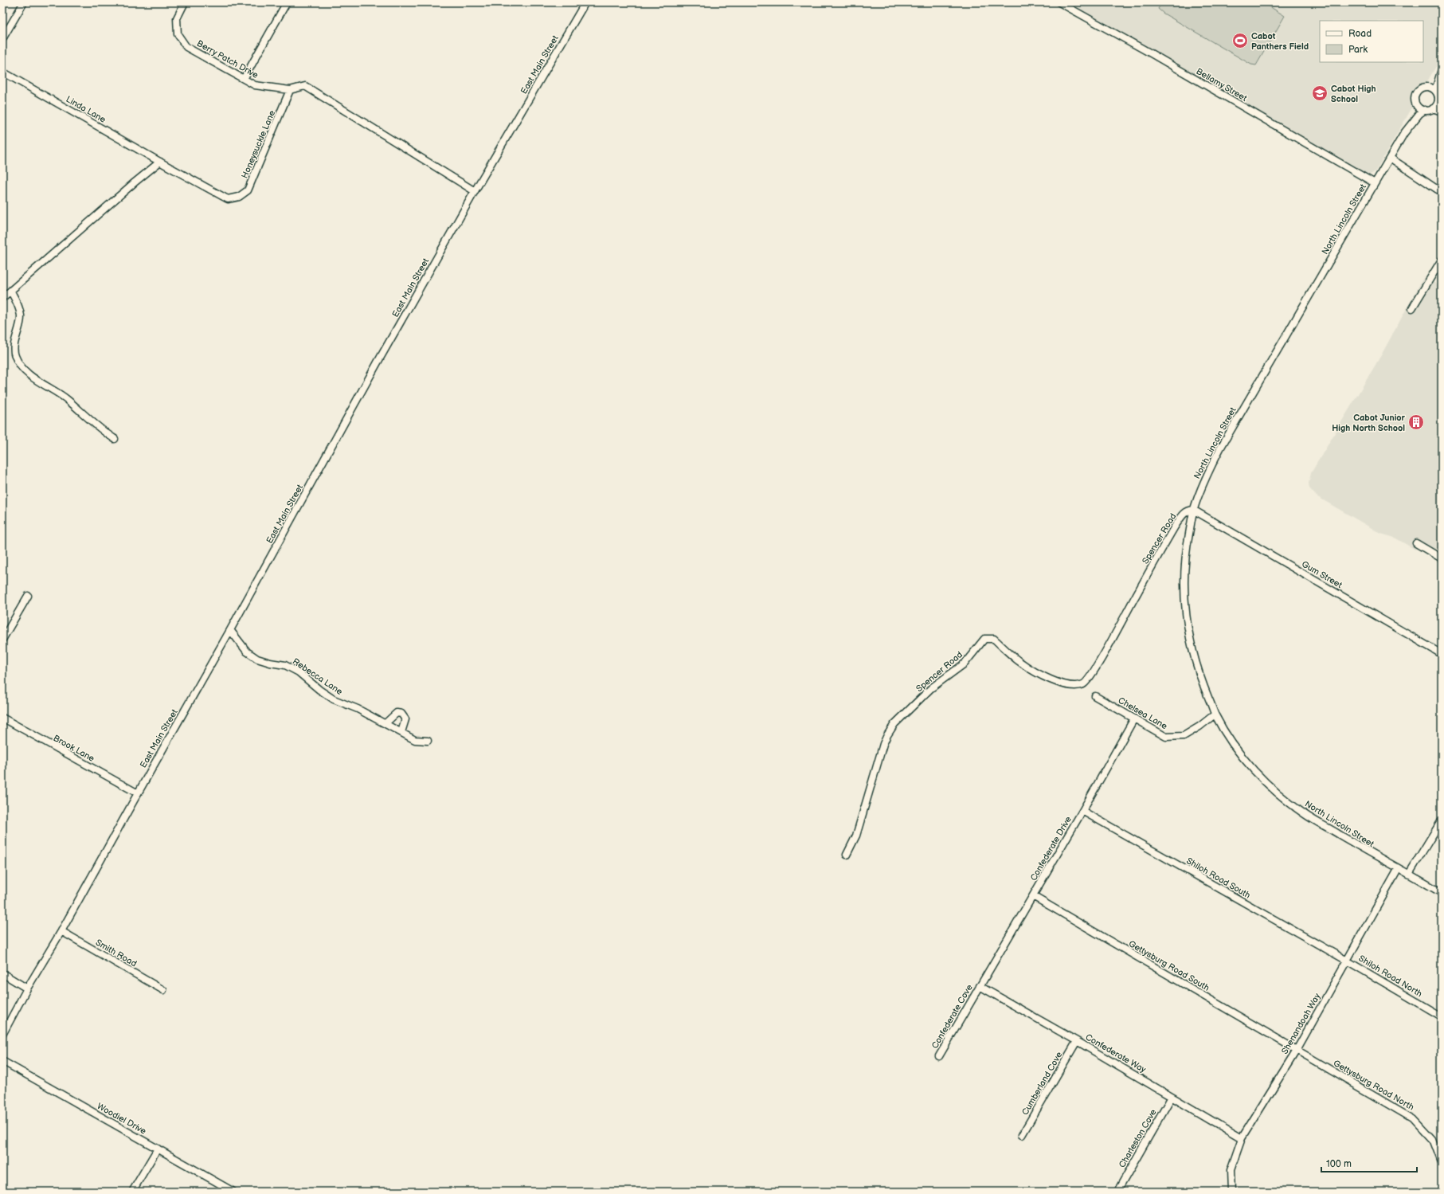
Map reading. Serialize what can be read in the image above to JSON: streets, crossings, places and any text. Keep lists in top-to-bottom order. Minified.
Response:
{"streets":{"street":["Berry Patch Drive","East Main Street","Bellamy Street","Linda Lane","Honeysuckle Lane","North Lincoln Street","Spencer Road","Gum Street","Rebecca Lane","Chelsea Lane","Brook Lane","Confederate Drive","Shiloh Road South","Smith Road","Gettysburg Road South","Shiloh Road North","Confederate Cove","Shenandoah Way","Confederate Way","Cumberland Cove","Gettysburg Road North","Woodiel Drive","Charleston Cove"]},"crossings":[["Berry Patch Drive","Honeysuckle Lane"],["East Main Street","Rebecca Lane"],["East Main Street","Brook Lane"],["East Main Street","Smith Road"],["Bellamy Street","North Lincoln Street"],["Linda Lane","Honeysuckle Lane"],["North Lincoln Street","Spencer Road"],["North Lincoln Street","Gum Street"],["North Lincoln Street","Chelsea Lane"],["North Lincoln Street","Shenandoah Way"],["Spencer Road","Gum Street"],["Chelsea Lane","Confederate Drive"],["Confederate Drive","Shiloh Road South"],["Confederate Drive","Gettysburg Road South"],["Confederate Drive","Confederate Cove"],["Confederate Drive","Confederate Way"],["Shiloh Road South","Shiloh Road North"],["Shiloh Road South","Shenandoah Way"],["Gettysburg Road South","Shenandoah Way"],["Gettysburg Road South","Gettysburg Road North"],["Shiloh Road North","Shenandoah Way"],["Confederate Cove","Confederate Way"],["Shenandoah Way","Confederate Way"],["Shenandoah Way","Gettysburg Road North"],["Confederate Way","Cumberland Cove"],["Confederate Way","Charleston Cove"]],"places":{"sports":["Cabot Panthers Field"],"school or university":["Cabot High School"],"building":["Cabot Junior High North School"]},"legend":["Road","Park"],"scale_bar":"100 m"}
